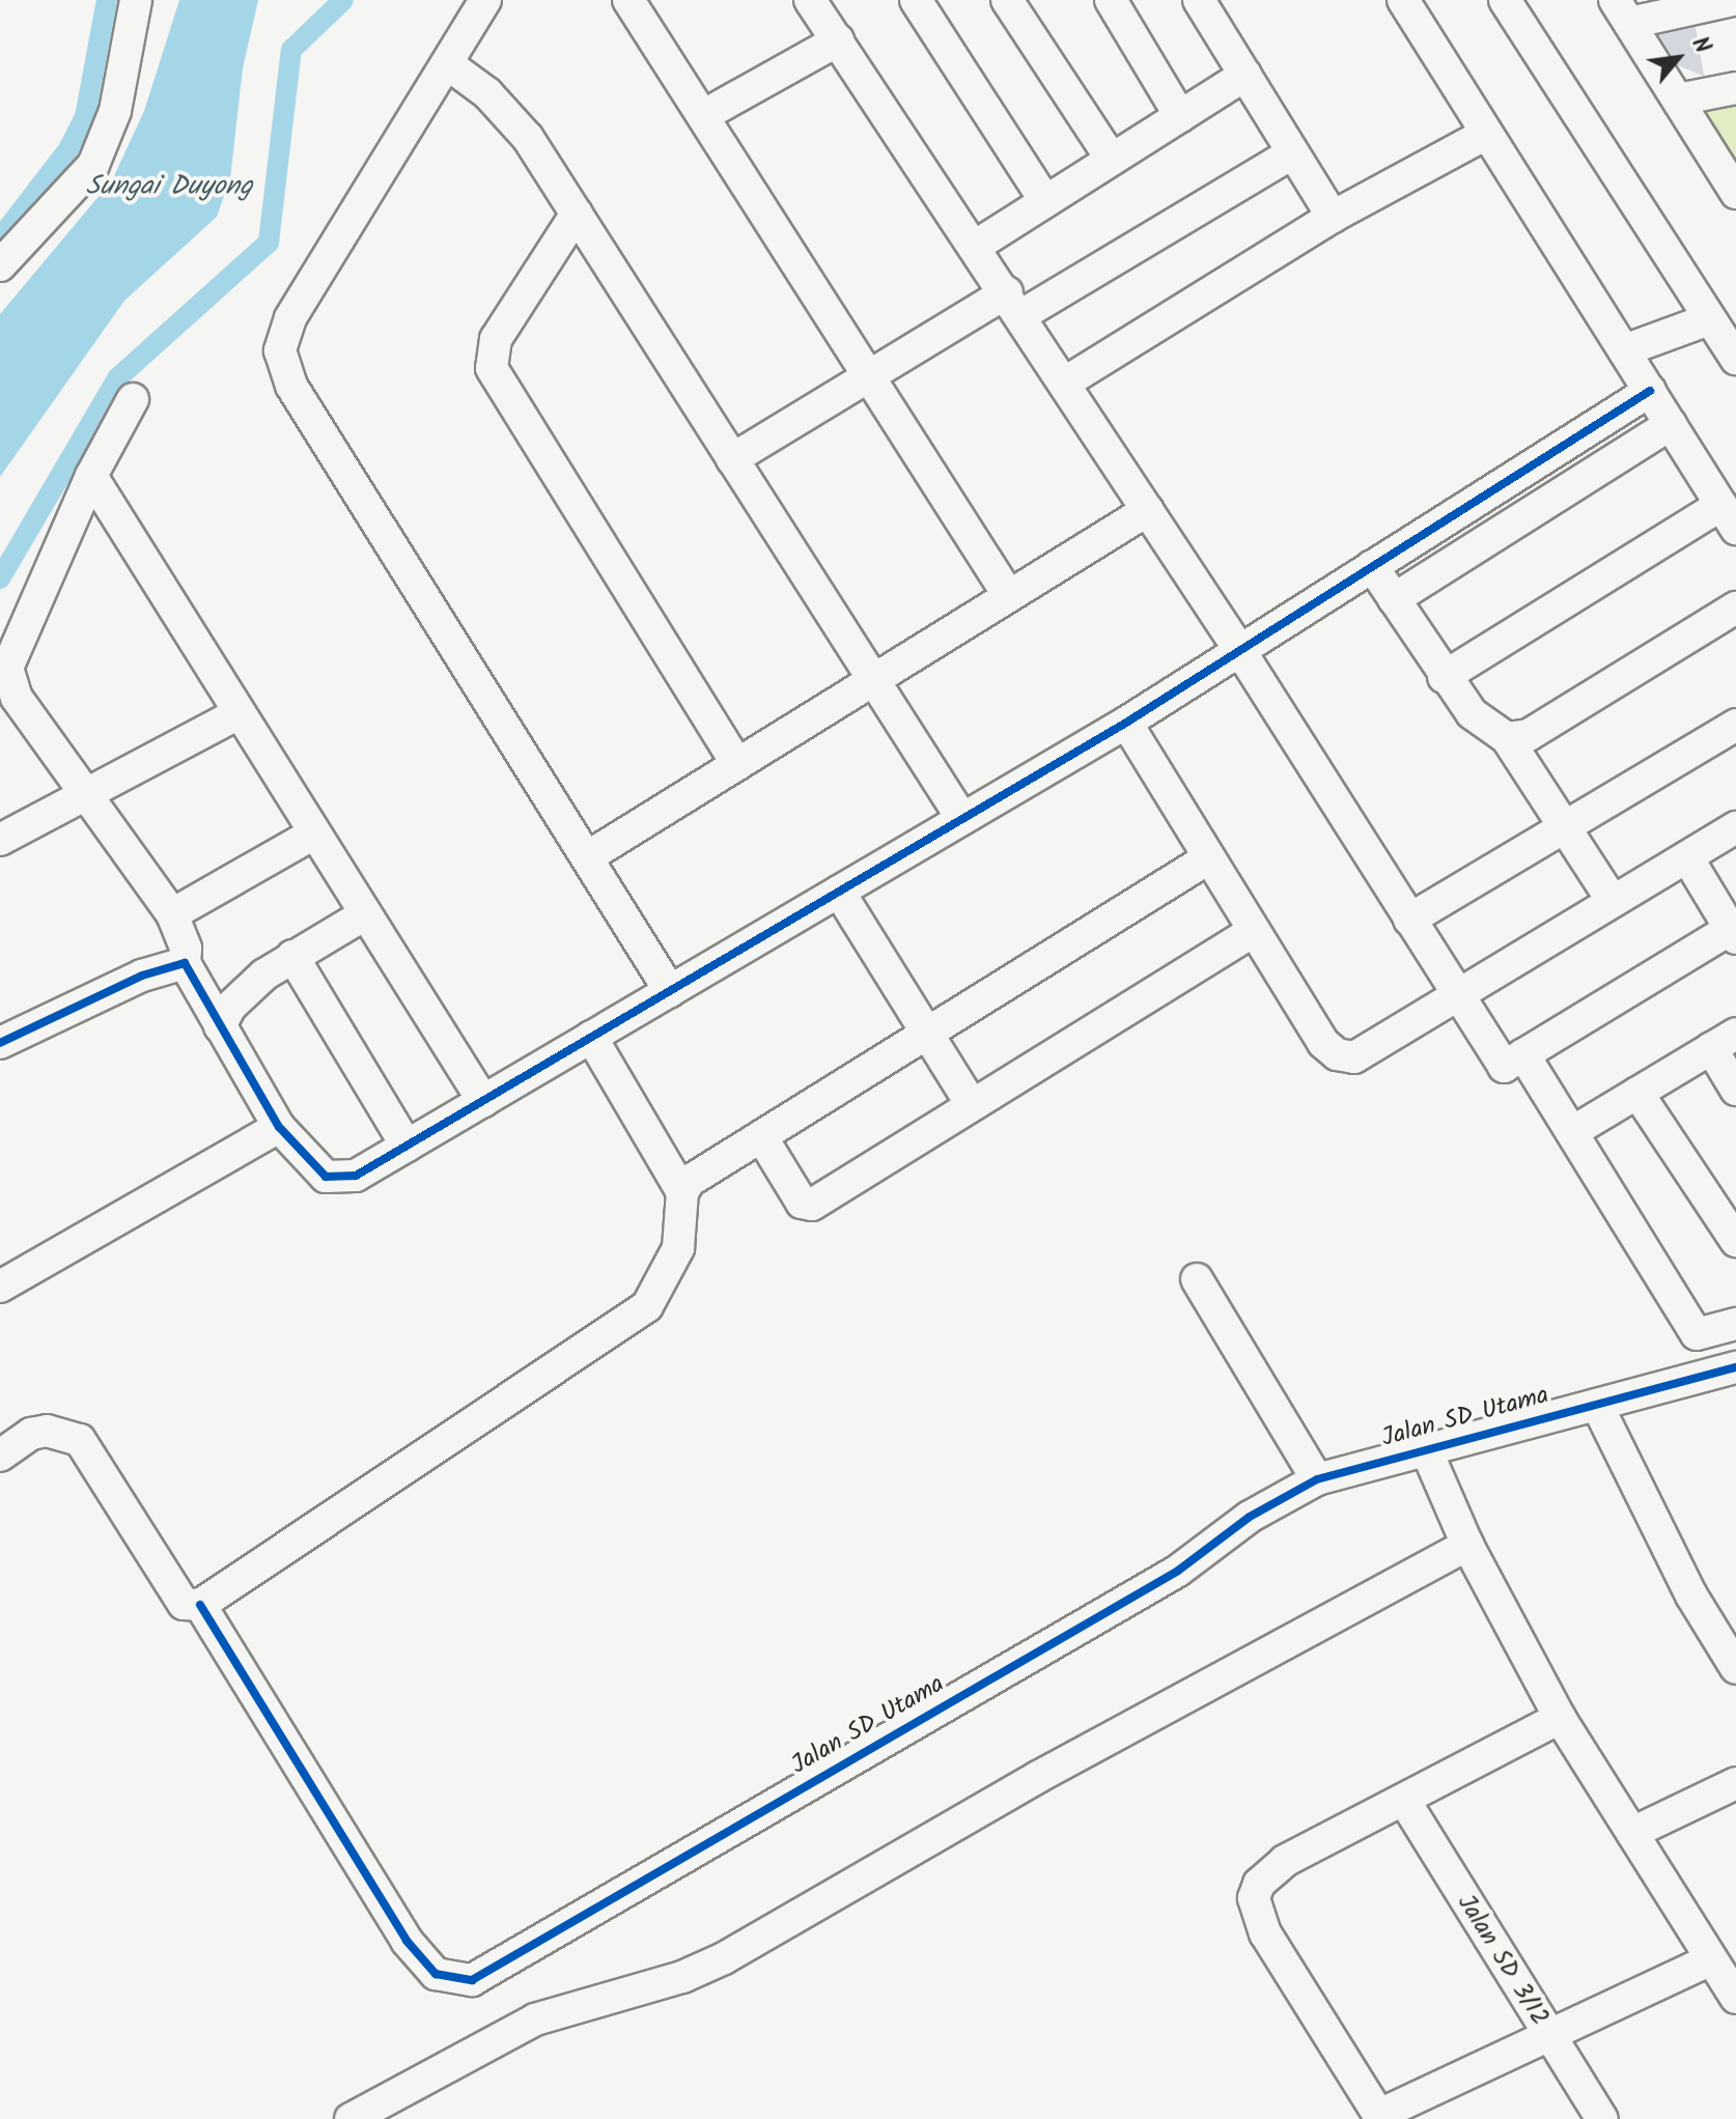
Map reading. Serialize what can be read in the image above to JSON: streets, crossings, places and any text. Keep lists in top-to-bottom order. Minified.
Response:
{"streets":{"street":["Jalan SD Utama","Jalan SD 3/12"]},"water":["Sungai Duyong"],"north":"top right"}
